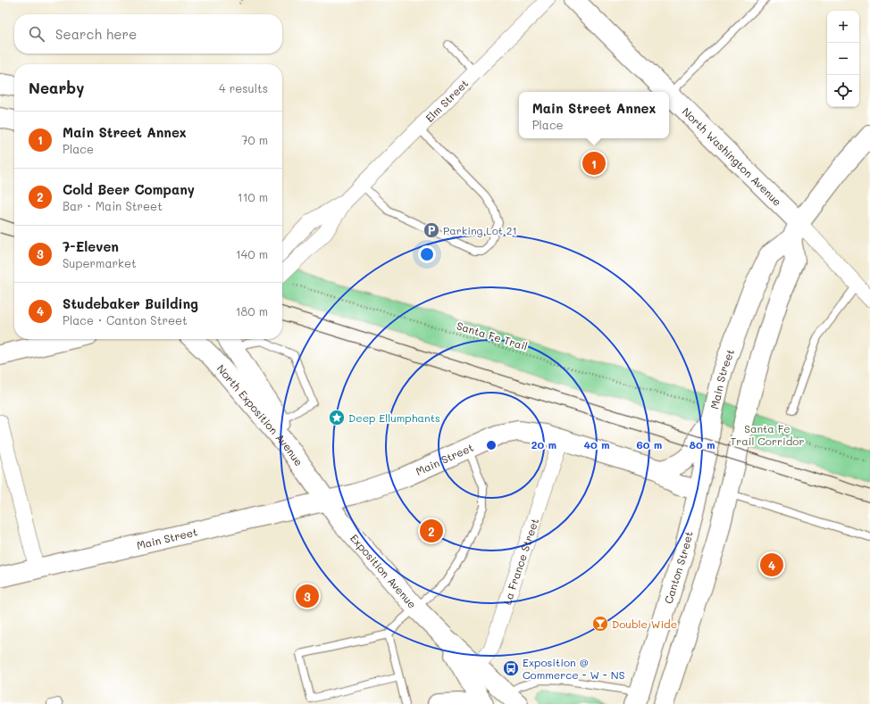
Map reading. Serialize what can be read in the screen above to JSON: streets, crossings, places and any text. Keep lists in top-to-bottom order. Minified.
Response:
{"streets":{"main road":["North Washington Avenue","Main Street","North Exposition Avenue","Canton Street","Exposition Avenue"],"street":["Elm Street","La France Street"],"path":["Santa Fe Trail"]},"crossings":[["North Washington Avenue","Main Street"],["Main Street","North Exposition Avenue"],["Main Street","La France Street"],["Main Street","Canton Street"],["Main Street","Exposition Avenue"],["North Exposition Avenue","Exposition Avenue"],["La France Street","Exposition Avenue"]],"parks":["Santa Fe Trail Corridor"],"places":{"parking":["Parking Lot 21"],"place":["Deep Ellumphants"],"bar":["Double Wide"],"bus stop":["Exposition @ Commerce - W - NS"]},"page":{"map_buttons":["+","−"],"search":"Search here","heading":["Nearby","4 results"],"popup":["Main Street Annex","Place"],"list":[{"mark":"1","name":"Main Street Annex","note":"Place","value":"70 m"},{"mark":"2","name":"Cold Beer Company","note":"Bar · Main Street","value":"110 m"},{"mark":"3","name":"7-Eleven","note":"Supermarket","value":"140 m"},{"mark":"4","name":"Studebaker Building","note":"Place · Canton Street","value":"180 m"}],"pins":["1","2","4","3"]},"rings":["20 m","40 m","60 m","80 m"]}
